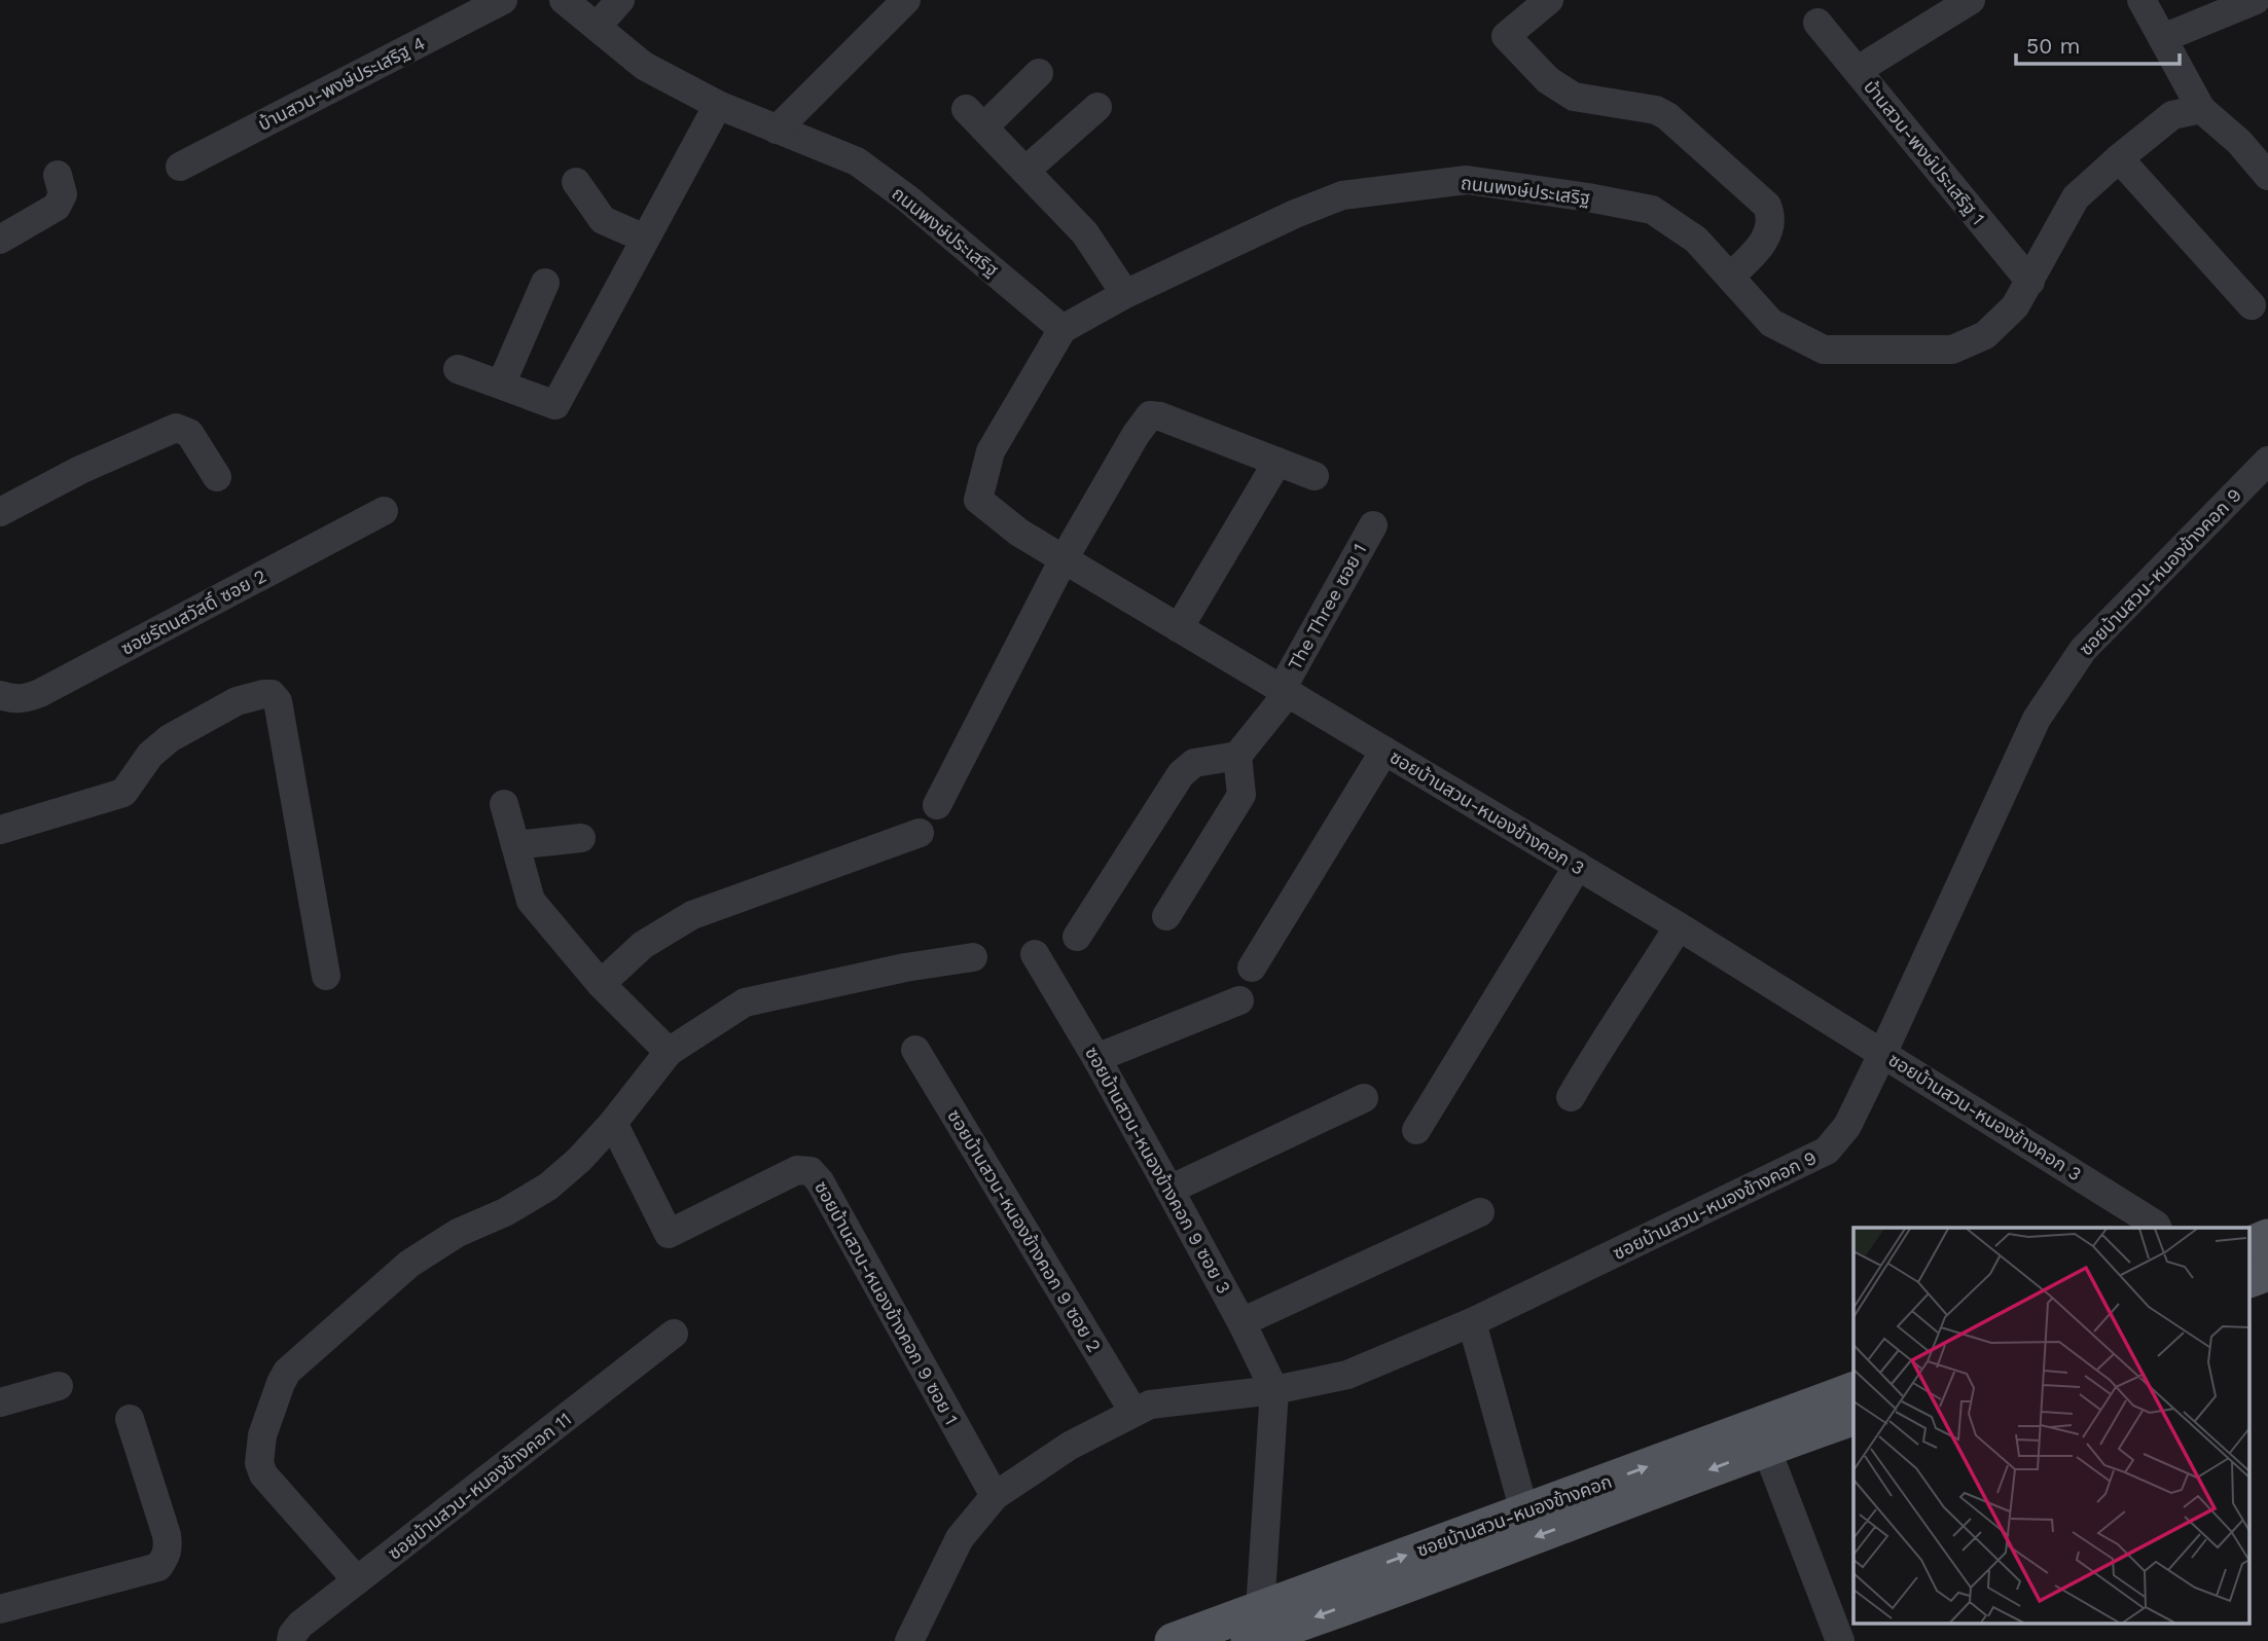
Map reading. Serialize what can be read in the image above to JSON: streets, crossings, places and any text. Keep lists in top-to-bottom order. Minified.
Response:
{"streets":{"main road":["ซอยบ้านสวน-หนองข้างคอก"],"street":["บ้านสวน-พงษ์ประเสริฐ 4","บ้านสวน-พงษ์ประเสริฐ 1","ถนนพงษ์ประเสริฐ","ซอยบ้านสวน-หนองข้างคอก 9","The Three ซอย 1","ซอยรัตนสวัสดิ์ ซอย 2","ซอยบ้านสวน-หนองข้างคอก 3","ซอยบ้านสวน-หนองข้างคอก 9 ซอย 3","ซอยบ้านสวน-หนองข้างคอก 9 ซอย 2","ซอยบ้านสวน-หนองข้างคอก 9 ซอย 1","ซอยบ้านสวน-หนองข้างคอก 11"]},"crossings":[["บ้านสวน-พงษ์ประเสริฐ 1","ถนนพงษ์ประเสริฐ"],["ถนนพงษ์ประเสริฐ","ซอยบ้านสวน-หนองข้างคอก 3"],["ซอยบ้านสวน-หนองข้างคอก 9","ซอยบ้านสวน-หนองข้างคอก 3"],["ซอยบ้านสวน-หนองข้างคอก 9","ซอยบ้านสวน-หนองข้างคอก 9 ซอย 3"],["ซอยบ้านสวน-หนองข้างคอก 9","ซอยบ้านสวน-หนองข้างคอก 9 ซอย 2"],["ซอยบ้านสวน-หนองข้างคอก 9","ซอยบ้านสวน-หนองข้างคอก 9 ซอย 1"],["The Three ซอย 1","ซอยบ้านสวน-หนองข้างคอก 3"]],"scale_bar":"50 m"}
